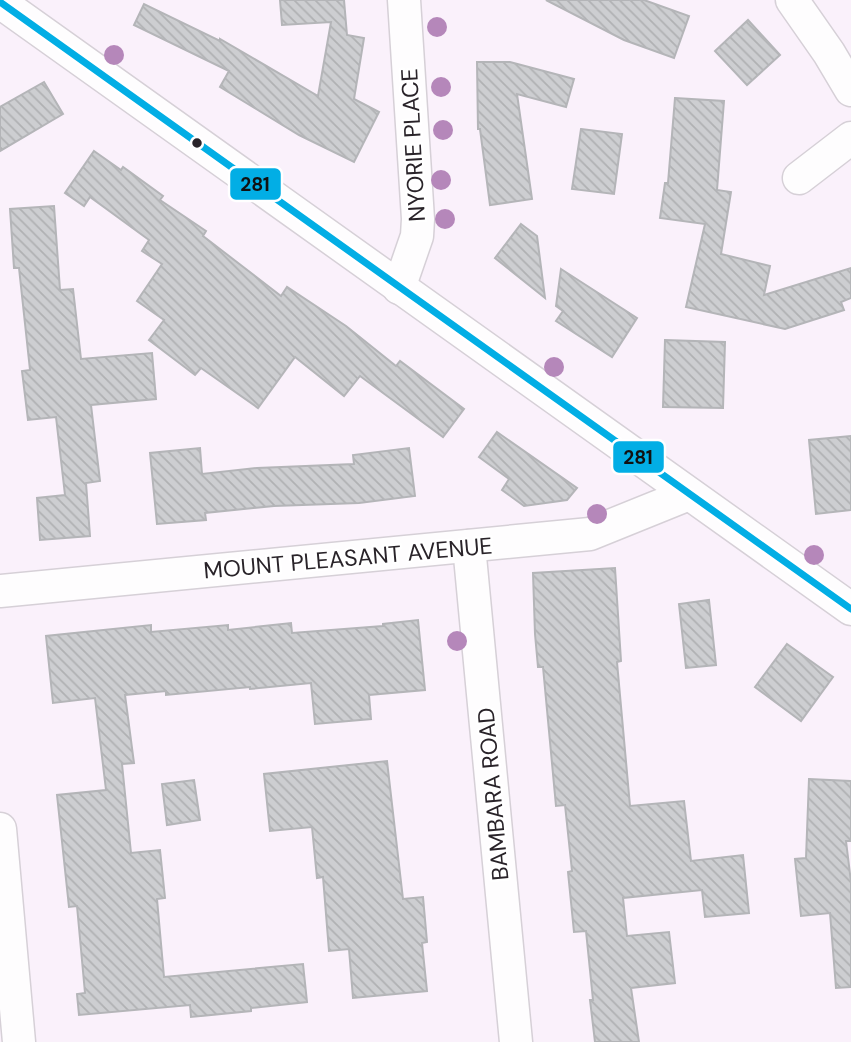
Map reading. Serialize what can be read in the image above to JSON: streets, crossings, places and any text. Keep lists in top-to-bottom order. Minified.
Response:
{"streets":{"street":["NYORIE PLACE","MOUNT PLEASANT AVENUE","BAMBARA ROAD"]},"crossings":[["MOUNT PLEASANT AVENUE","BAMBARA ROAD"]],"lines":["transit line 281"]}
